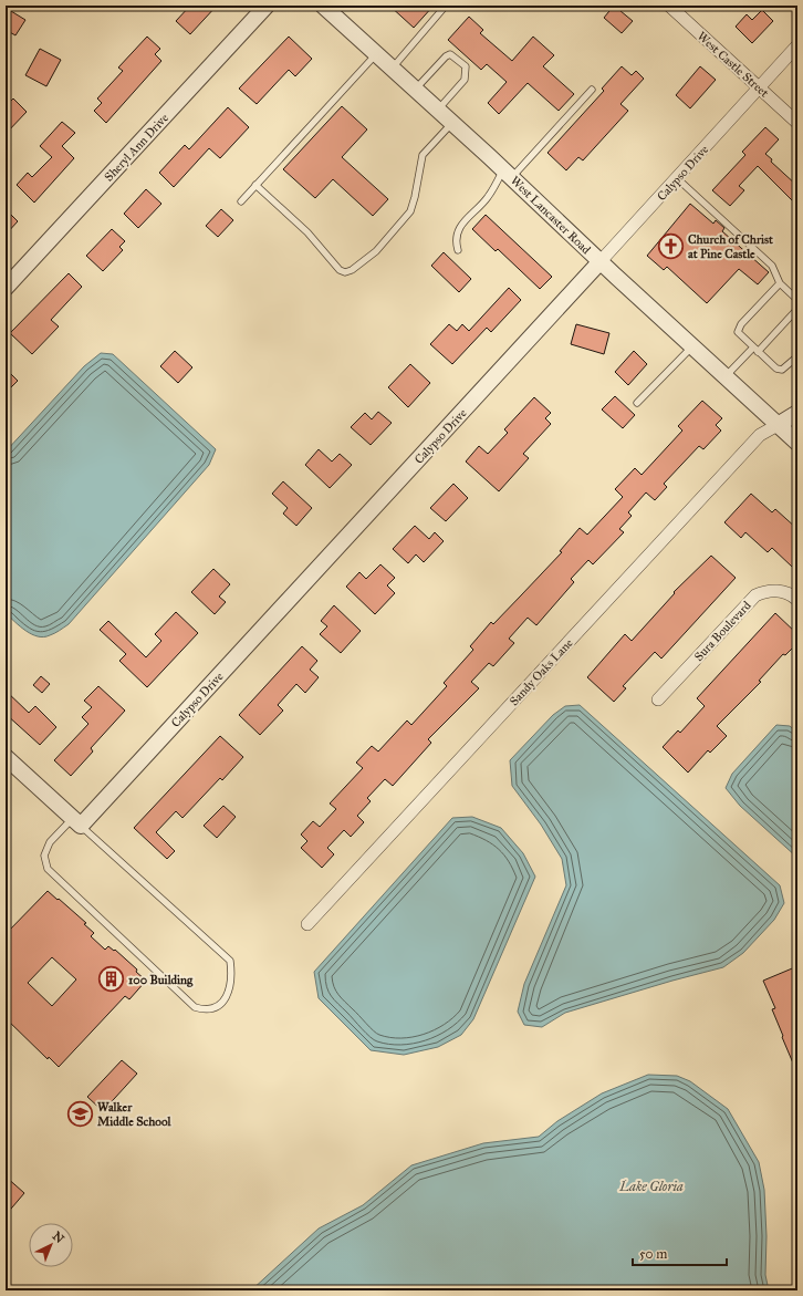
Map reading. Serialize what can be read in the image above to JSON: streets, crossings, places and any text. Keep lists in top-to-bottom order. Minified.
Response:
{"streets":{"street":["West Castle Street","Sheryl Ann Drive","Calypso Drive","West Lancaster Road","Sura Boulevard","Sandy Oaks Lane"]},"crossings":[["West Castle Street","Calypso Drive"],["Calypso Drive","West Lancaster Road"],["West Lancaster Road","Sandy Oaks Lane"]],"water":["Lake Gloria"],"places":{"church":["Church of Christ at Pine Castle"],"building":["100 Building"],"school or university":["Walker Middle School"]},"scale_bar":"50 m","north":"top right"}
